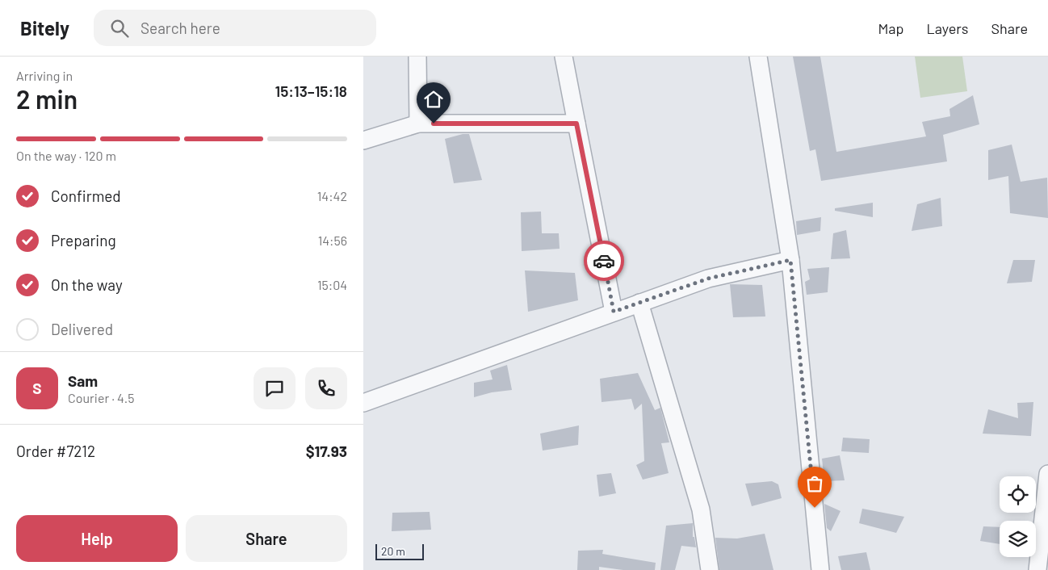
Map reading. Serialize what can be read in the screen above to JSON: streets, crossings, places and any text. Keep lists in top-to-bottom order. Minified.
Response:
{"scale_bar":"20 m","page":{"header":"Bitely","search":"Search here","nav":["Map","Layers","Share"],"heading":["2 min","Arriving in","15:13–15:18"],"panel":["Sam","Courier · 4.5","Order #7212","$17.93"],"bar":"On the way · 120 m","list":[["Confirmed","14:42"],["Preparing","14:56"],["On the way","15:04"],"Delivered"],"round":"S","buttons":["Help","Share"],"scale":"20 m"}}
